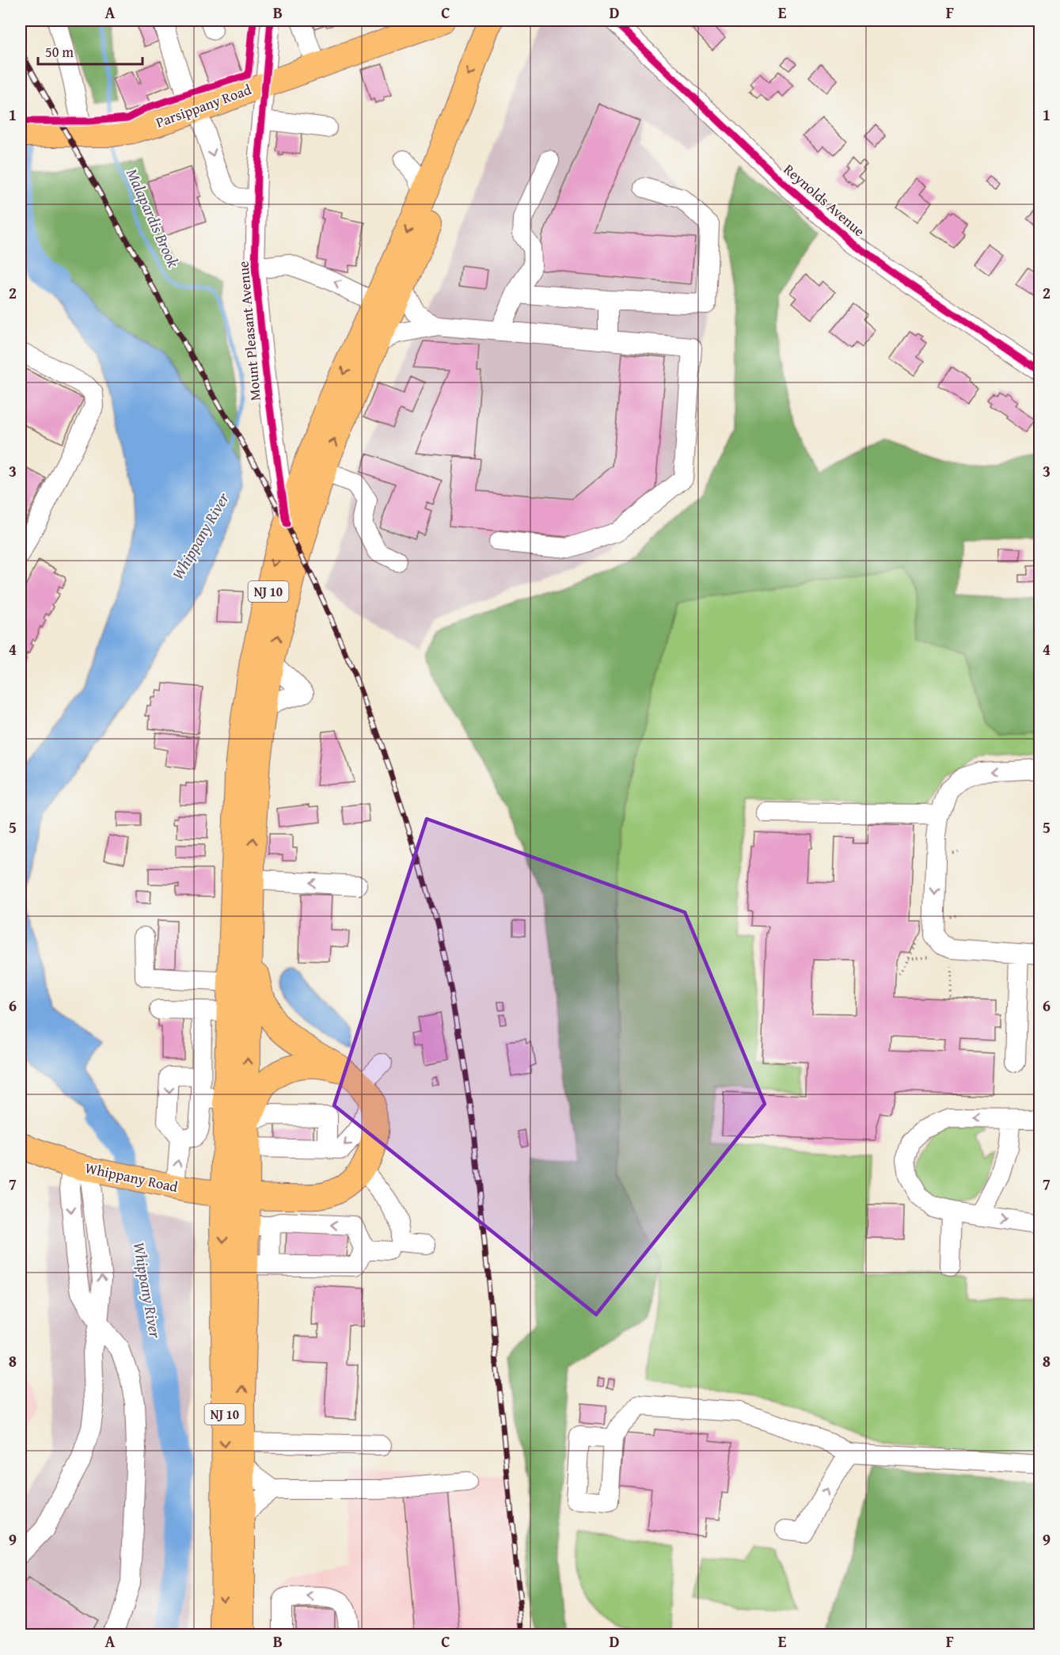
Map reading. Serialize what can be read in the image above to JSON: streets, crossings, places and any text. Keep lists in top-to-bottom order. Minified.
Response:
{"streets":{"main road":["Parsippany Road","NJ 10","Whippany Road"],"street":["Reynolds Avenue","Mount Pleasant Avenue"]},"crossings":[["Parsippany Road","Mount Pleasant Avenue"],["Mount Pleasant Avenue","NJ 10"],["NJ 10","Whippany Road"]],"water":["Malapardis Brook","Whippany River"],"scale_bar":"50 m","grid":{"columns":["A","B","C","D","E","F"],"rows":["1","2","3","4","5","6","7","8","9"]}}
